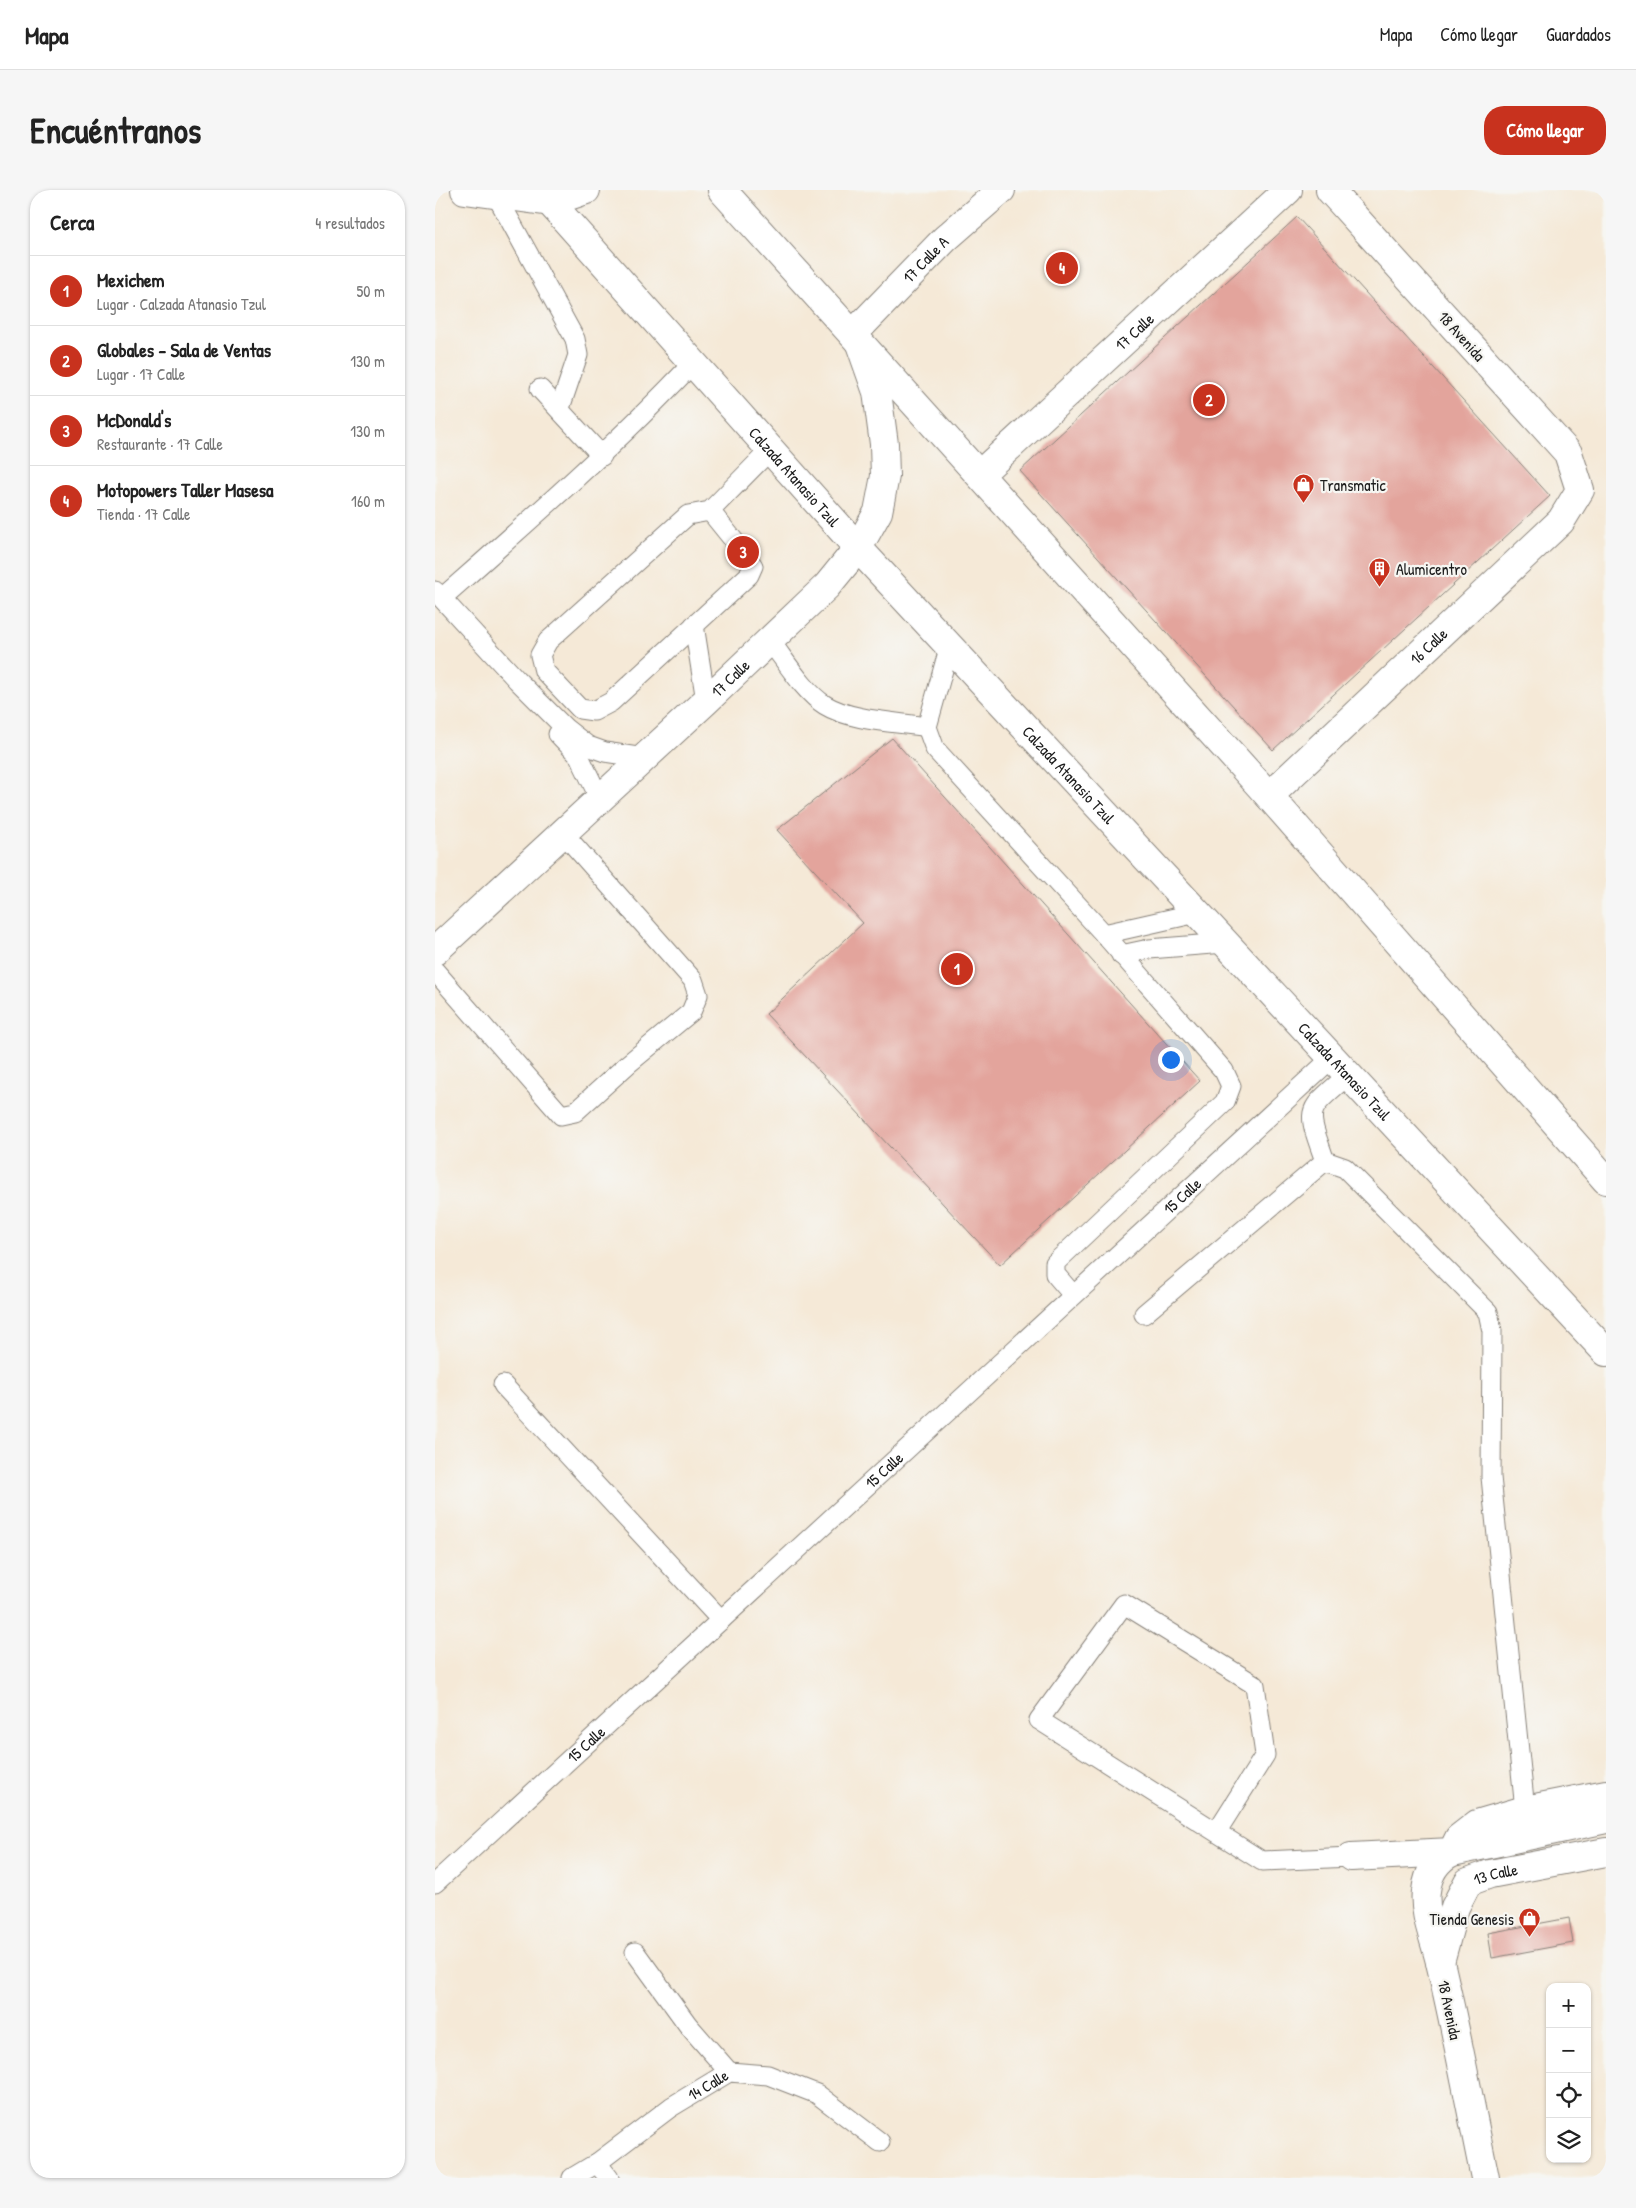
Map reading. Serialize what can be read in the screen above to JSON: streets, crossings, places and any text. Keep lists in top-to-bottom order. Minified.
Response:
{"streets":{"main road":["17 Calle A","17 Calle","18 Avenida","Calzada Atanasio Tzul","16 Calle","13 Calle"],"lane":["15 Calle","14 Calle"]},"crossings":[["17 Calle A","17 Calle"],["17 Calle","Calzada Atanasio Tzul"],["18 Avenida","16 Calle"],["18 Avenida","13 Calle"],["Calzada Atanasio Tzul","15 Calle"]],"places":{"shop":["Transmatic","Tienda Genesis"],"building":["Alumicentro"]},"page":{"header":"Mapa","nav":["Mapa","Cómo llegar","Guardados"],"buttons":"Cómo llegar","title":"Encuéntranos","heading":["Cerca","4 resultados"],"pins":["4","2","3","1"],"list":[{"mark":"1","name":"Mexichem","note":"Lugar · Calzada Atanasio Tzul","value":"50 m"},{"mark":"2","name":"Globales - Sala de Ventas","note":"Lugar · 17 Calle","value":"130 m"},{"mark":"3","name":"McDonald's","note":"Restaurante · 17 Calle","value":"130 m"},{"mark":"4","name":"Motopowers Taller Masesa","note":"Tienda · 17 Calle","value":"160 m"}],"map_buttons":["+","−"]}}
